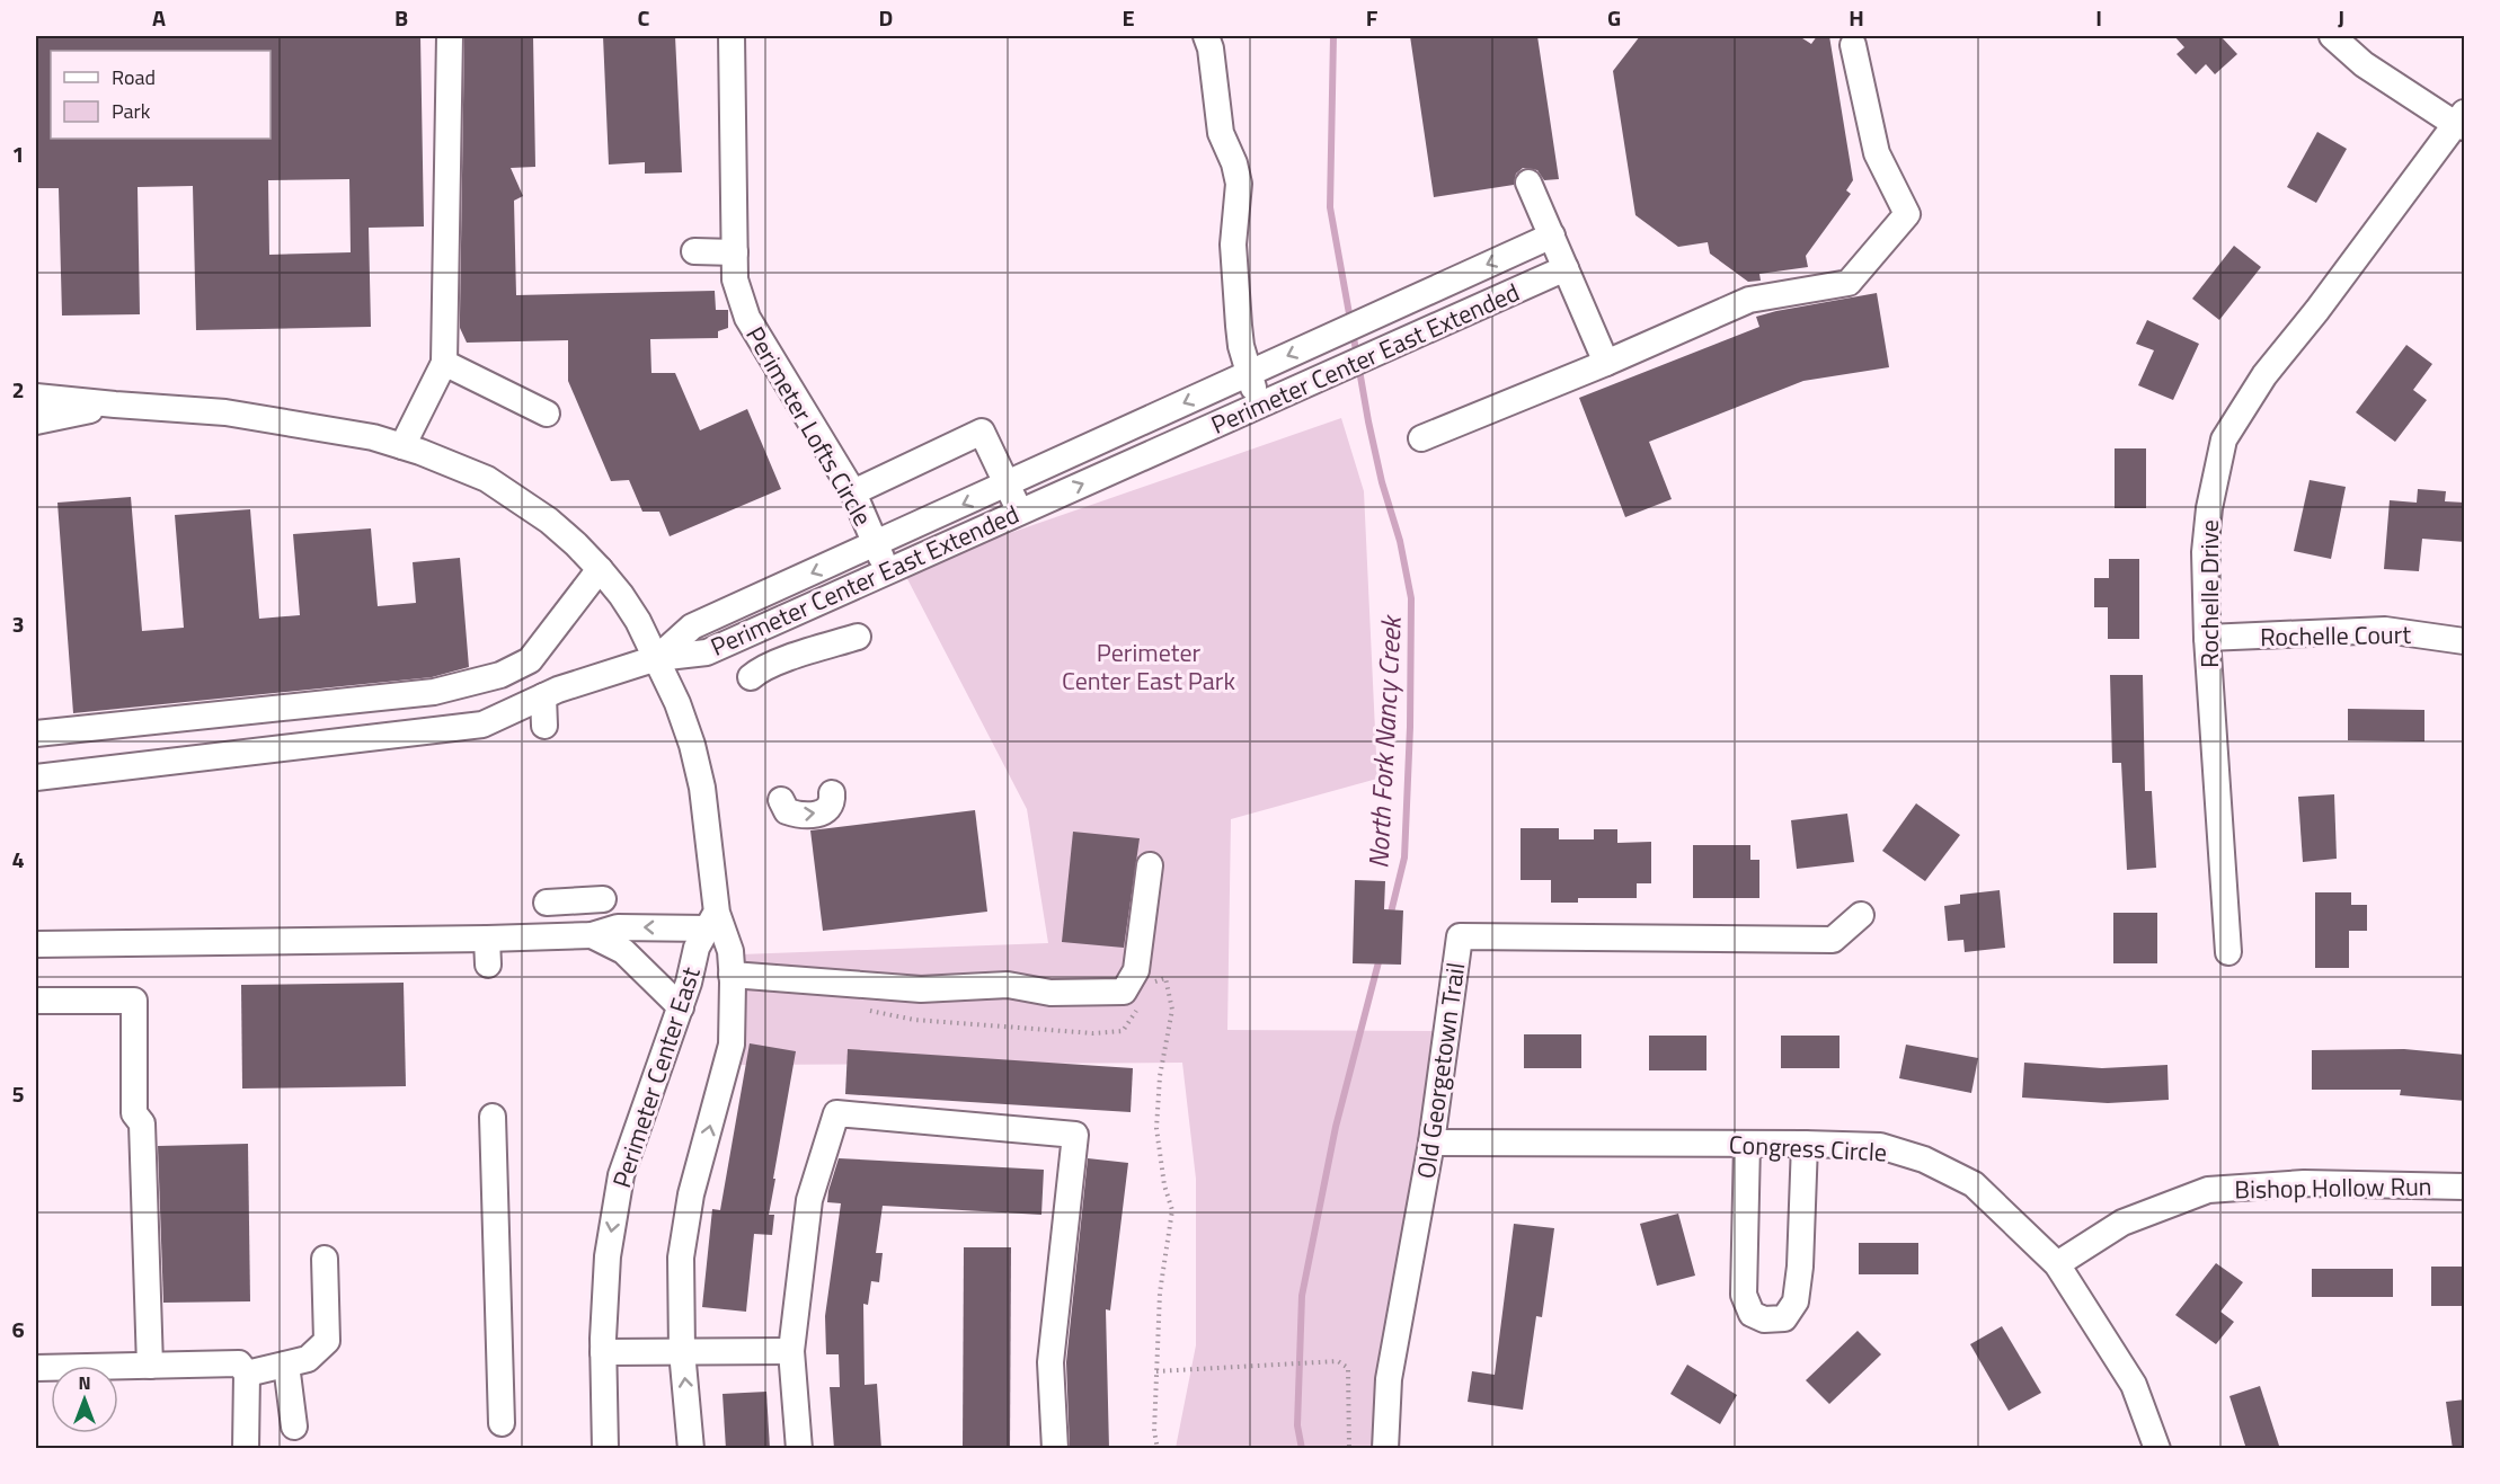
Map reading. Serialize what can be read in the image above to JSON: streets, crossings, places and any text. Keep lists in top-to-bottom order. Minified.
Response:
{"streets":{"street":["Perimeter Center East Extended","Perimeter Lofts Circle","Rochelle Drive","Rochelle Court","Old Georgetown Trail","Perimeter Center East","Congress Circle","Bishop Hollow Run"]},"crossings":[["Perimeter Center East Extended","Perimeter Lofts Circle"],["Perimeter Center East Extended","Perimeter Center East"],["Rochelle Drive","Rochelle Court"],["Old Georgetown Trail","Congress Circle"],["Congress Circle","Bishop Hollow Run"]],"water":["North Fork Nancy Creek"],"parks":["Perimeter Center East Park"],"legend":["Road","Park"],"north":"top","grid":{"columns":["A","B","C","D","E","F","G","H","I","J"],"rows":["1","2","3","4","5","6"]}}
